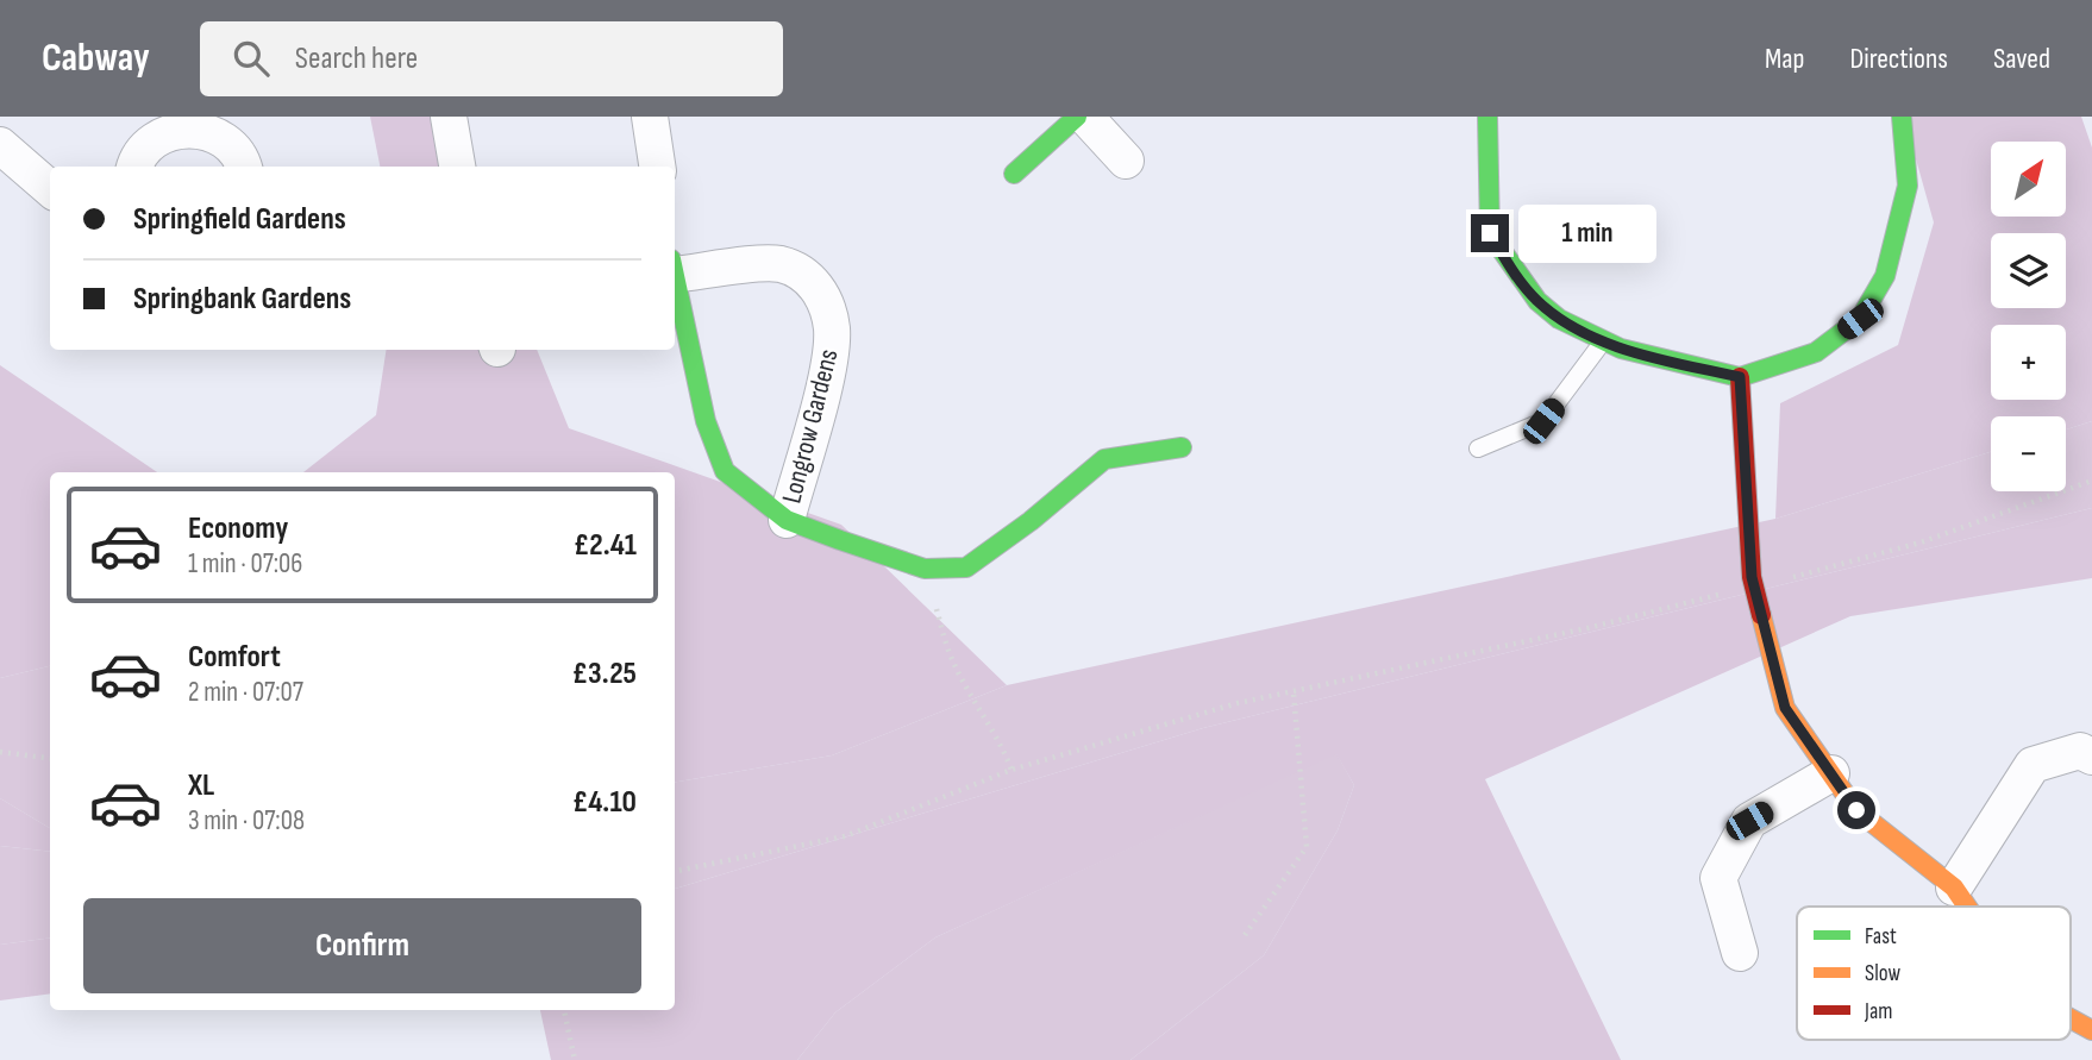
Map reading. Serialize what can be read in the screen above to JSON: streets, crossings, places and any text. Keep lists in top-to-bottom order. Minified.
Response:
{"streets":{"street":["Longrow Gardens"]},"legend":["Fast","Slow","Jam"],"north":"top right","page":{"header":"Cabway","search":"Search here","nav":["Map","Directions","Saved"],"map_buttons":["+","−"],"banner":["Springfield Gardens","Springbank Gardens"],"bubble":"1 min","list":[{"name":"Economy","note":"1 min · 07:06","value":"£2.41"},{"name":"Comfort","note":"2 min · 07:07","value":"£3.25"},{"name":"XL","note":"3 min · 07:08","value":"£4.10"}],"buttons":"Confirm"}}
